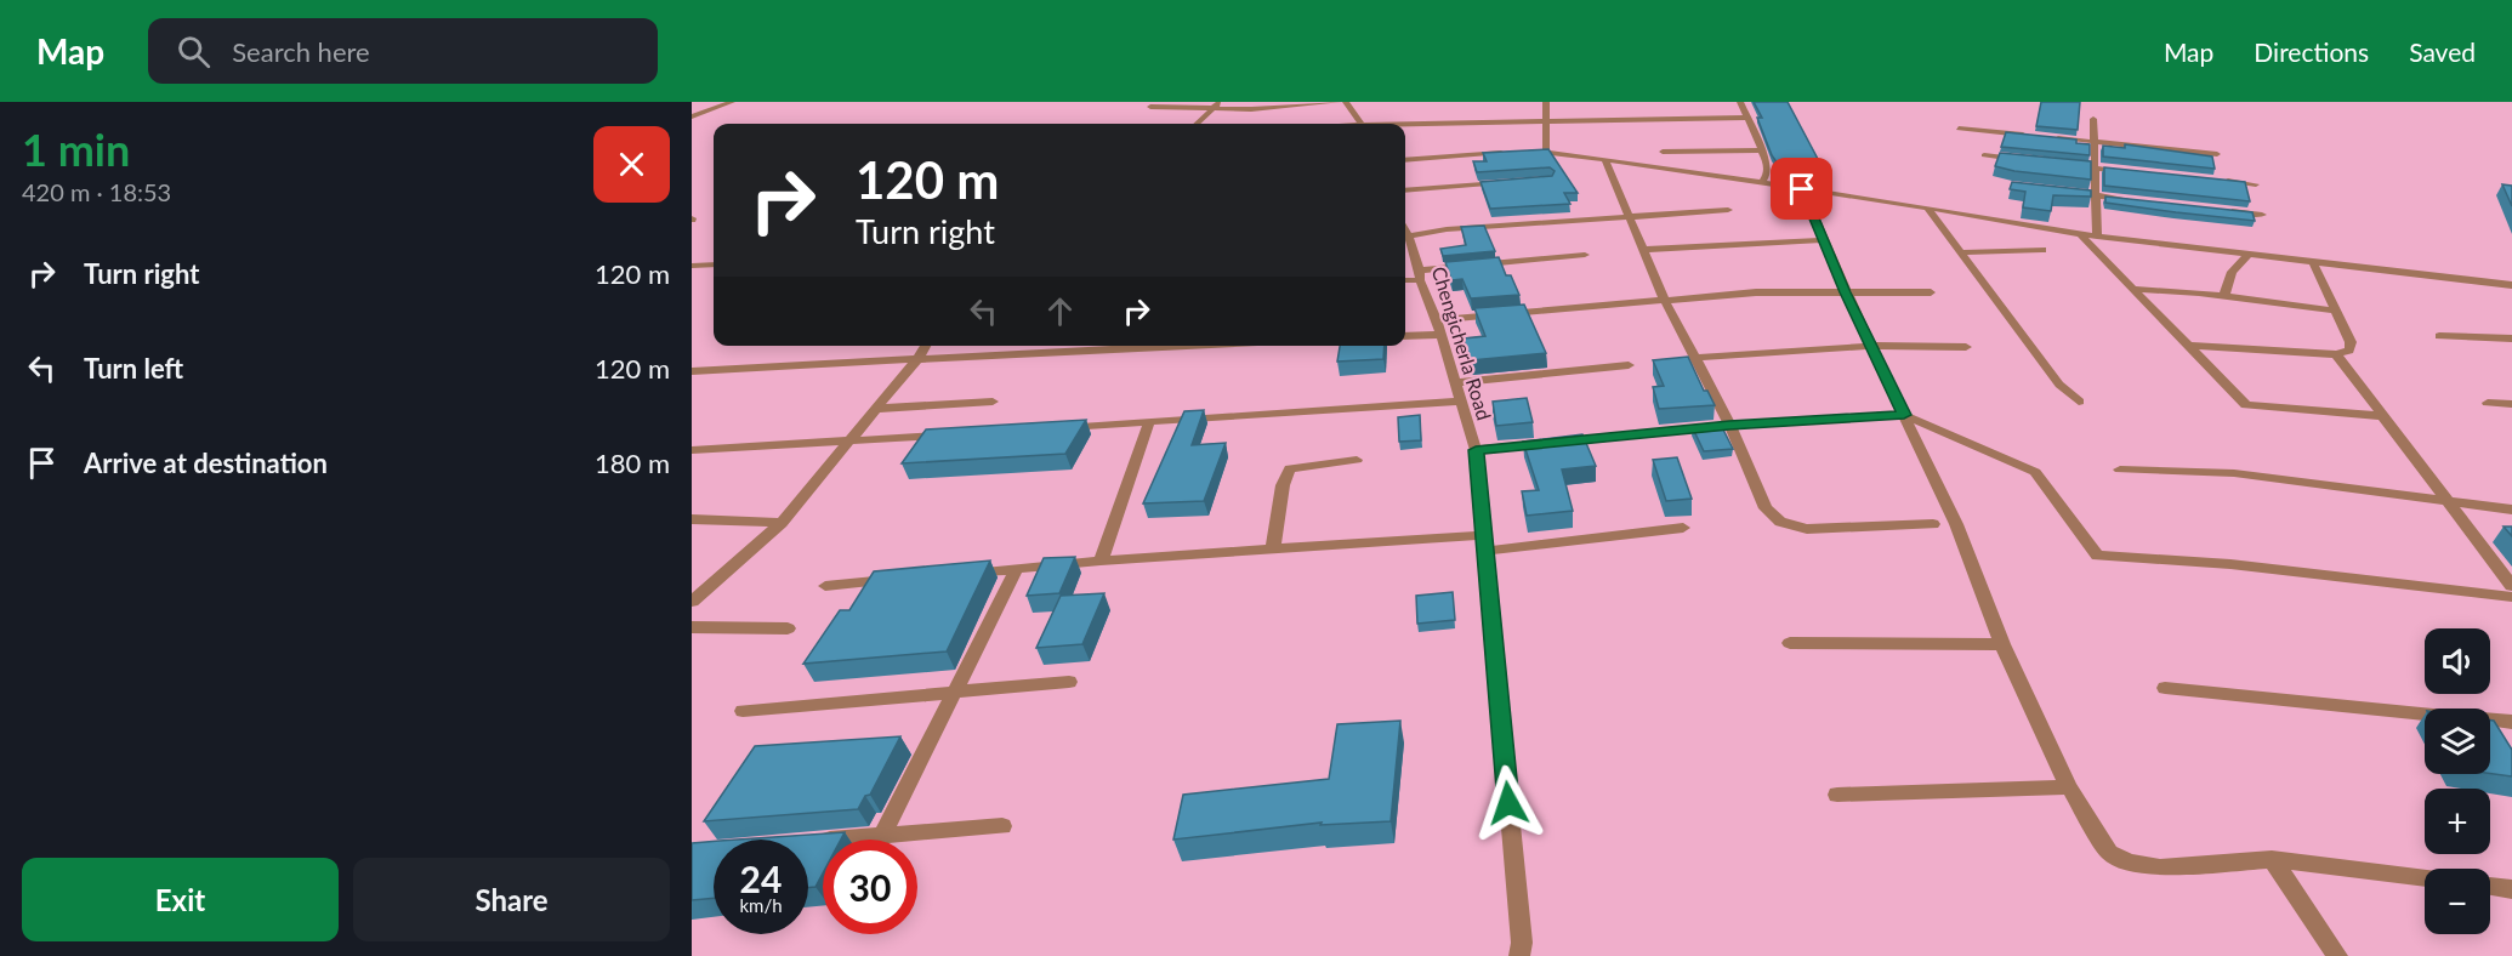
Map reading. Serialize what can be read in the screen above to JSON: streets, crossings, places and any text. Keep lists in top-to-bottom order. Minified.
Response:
{"streets":{"street":["Chengicherla Road"]},"page":{"header":"Map","search":"Search here","nav":["Map","Directions","Saved"],"heading":["1 min","420 m · 18:53"],"turn":["120 m","Turn right"],"list":[{"name":"Turn right","value":"120 m"},{"name":"Turn left","value":"120 m"},{"name":"Arrive at destination","value":"180 m"}],"map_buttons":["+","−"],"speed":"24 km/h","limit":"30","buttons":["Exit","Share"]}}
